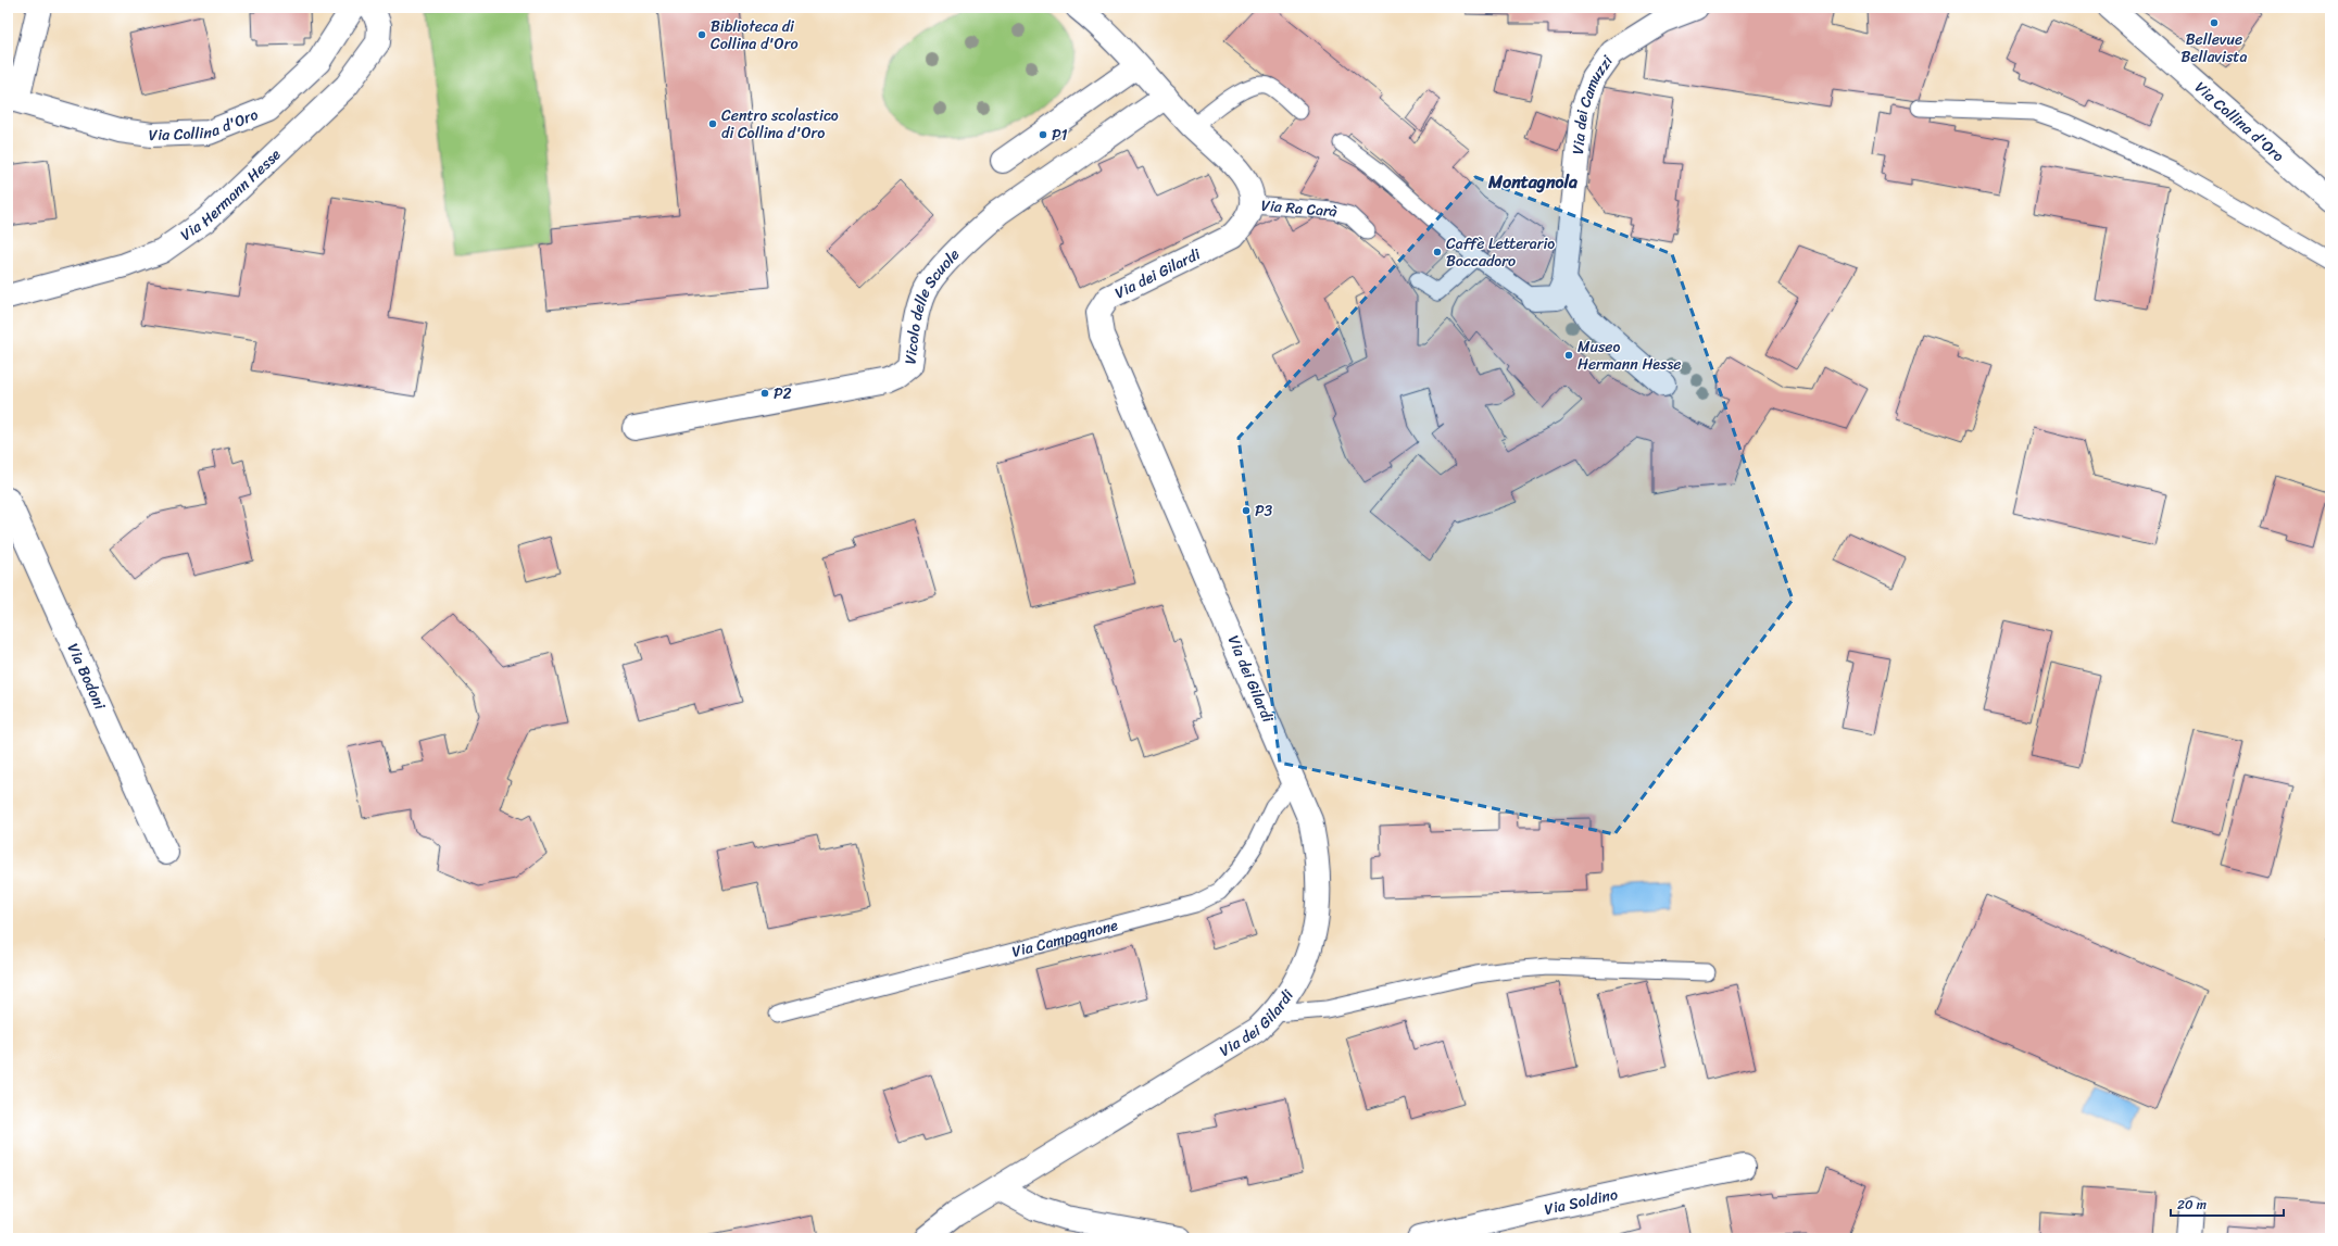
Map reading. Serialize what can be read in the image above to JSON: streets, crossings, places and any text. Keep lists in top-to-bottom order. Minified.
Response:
{"streets":{"street":["Via dei Camuzzi","Via Collina d'Oro","Via Hermann Hesse","Via dei Gilardi","Vicolo delle Scuole","Via Bodoni","Via Soldino"],"lane":["Via Ra Carà","Via Campagnone"]},"crossings":[["Via Ra Carà","Via dei Gilardi"],["Via dei Gilardi","Via Campagnone"]],"districts":["Montagnola"],"places":["Bellevue Bellavista","Biblioteca di Collina d'Oro","Centro scolastico di Collina d'Oro","P1","Caffè Letterario Boccadoro","Museo Hermann Hesse","P2","P3"],"scale_bar":"20 m"}
